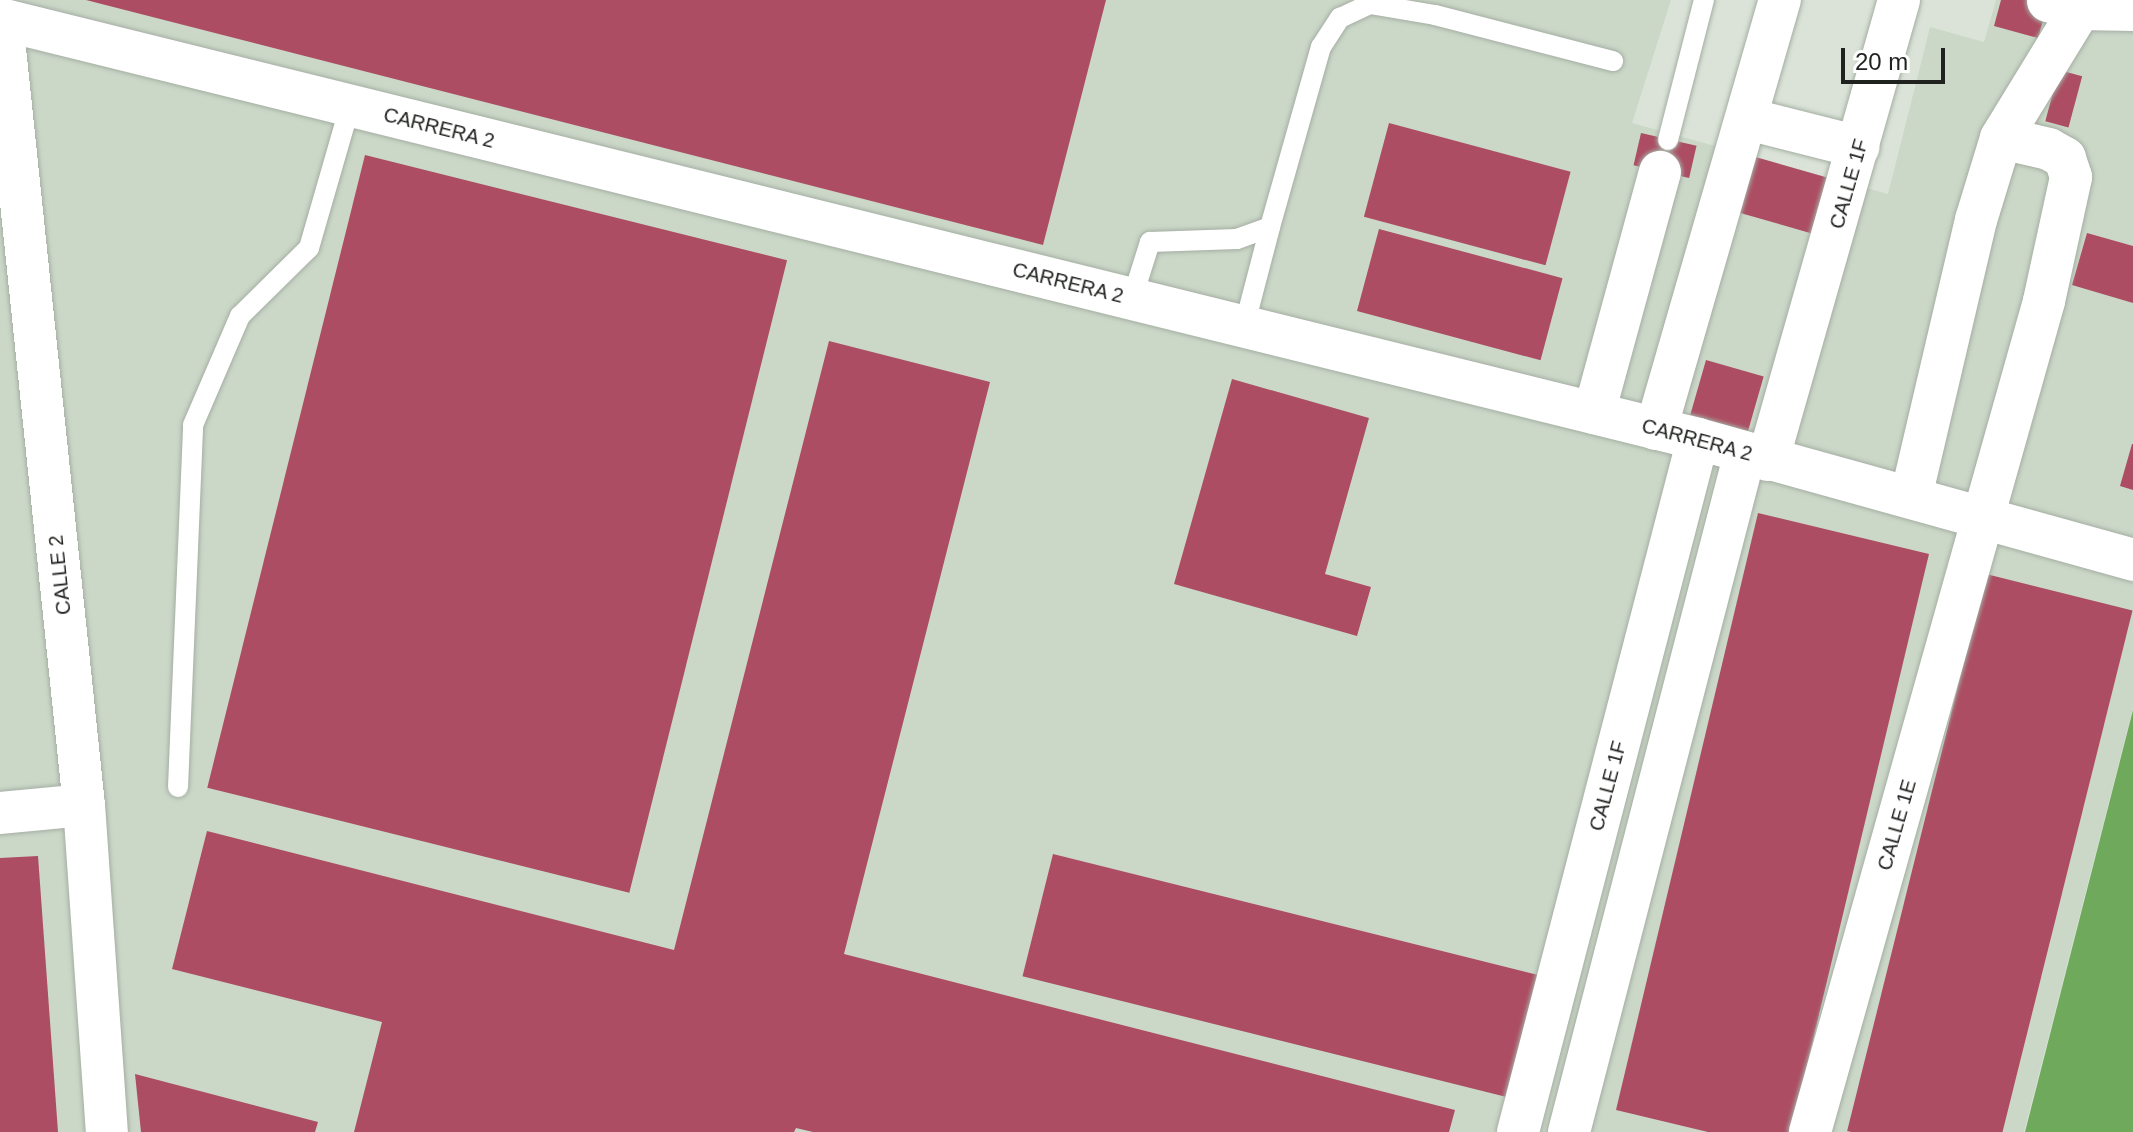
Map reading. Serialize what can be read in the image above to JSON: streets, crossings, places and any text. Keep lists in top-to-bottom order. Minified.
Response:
{"streets":{"street":["CARRERA 2","CALLE 1F","CALLE 2","CALLE 1E"]},"crossings":[["CARRERA 2","CALLE 1F"],["CARRERA 2","CALLE 2"],["CARRERA 2","CALLE 1E"]],"scale_bar":"20 m"}
